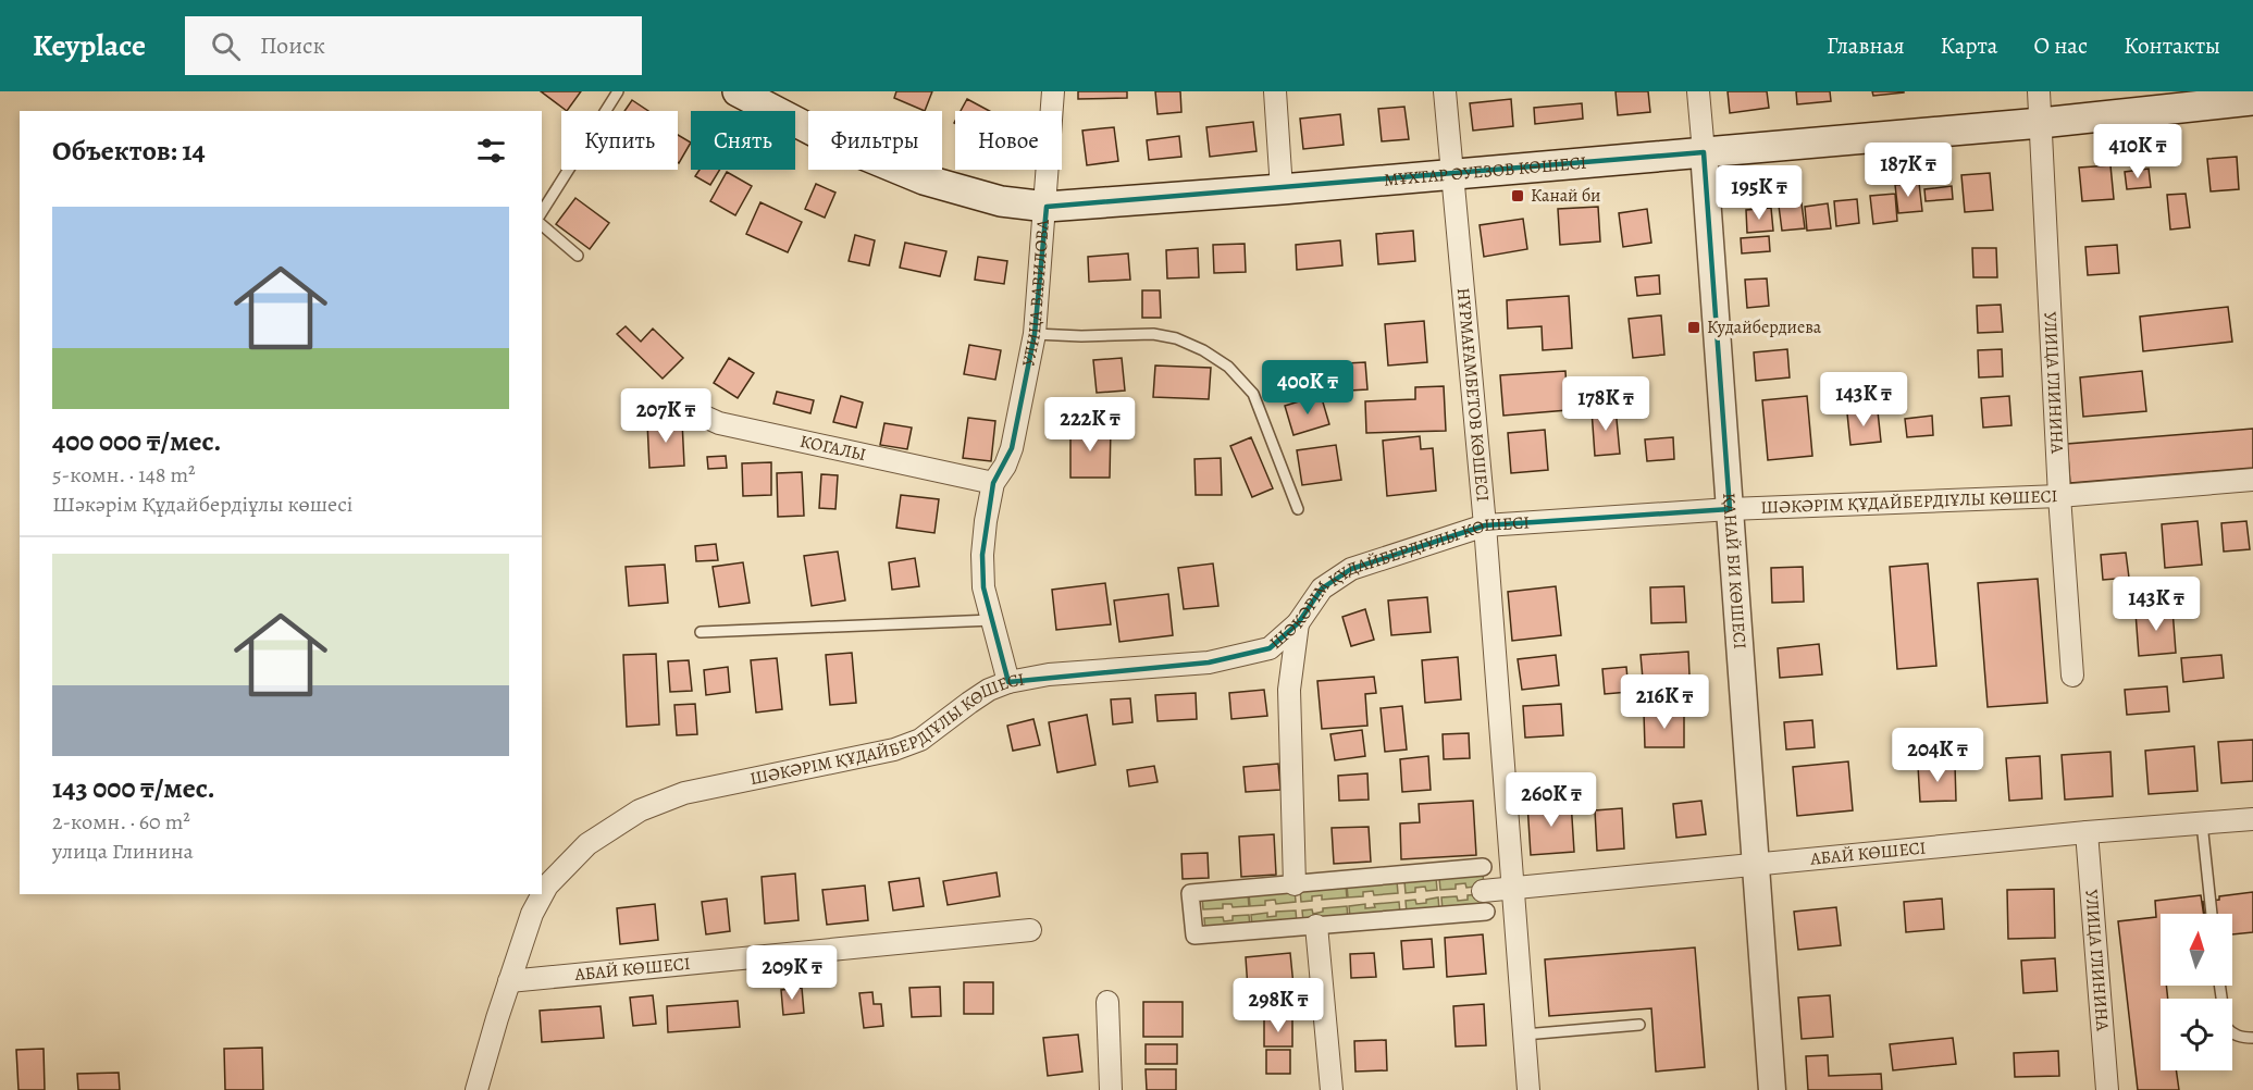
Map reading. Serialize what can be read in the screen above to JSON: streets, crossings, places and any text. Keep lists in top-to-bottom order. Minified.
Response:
{"streets":{"main road":["МҰХТАР ӘУЕЗОВ КӨШЕСІ"],"street":["УЛИЦА ВАВИЛОВА","УЛИЦА ГЛИНИНА","НҰРМАҒАМБЕТОВ КӨШЕСІ","КОГАЛЫ","ШӘКӘРІМ ҚҰДАЙБЕРДІҰЛЫ КӨШЕСІ","ҚАНАЙ БИ КӨШЕСІ","АБАЙ КӨШЕСІ"]},"crossings":[["МҰХТАР ӘУЕЗОВ КӨШЕСІ","УЛИЦА ВАВИЛОВА"],["МҰХТАР ӘУЕЗОВ КӨШЕСІ","УЛИЦА ГЛИНИНА"],["МҰХТАР ӘУЕЗОВ КӨШЕСІ","НҰРМАҒАМБЕТОВ КӨШЕСІ"],["МҰХТАР ӘУЕЗОВ КӨШЕСІ","ҚАНАЙ БИ КӨШЕСІ"],["УЛИЦА ВАВИЛОВА","КОГАЛЫ"],["УЛИЦА ВАВИЛОВА","ШӘКӘРІМ ҚҰДАЙБЕРДІҰЛЫ КӨШЕСІ"],["УЛИЦА ГЛИНИНА","ШӘКӘРІМ ҚҰДАЙБЕРДІҰЛЫ КӨШЕСІ"],["УЛИЦА ГЛИНИНА","АБАЙ КӨШЕСІ"],["НҰРМАҒАМБЕТОВ КӨШЕСІ","ШӘКӘРІМ ҚҰДАЙБЕРДІҰЛЫ КӨШЕСІ"],["НҰРМАҒАМБЕТОВ КӨШЕСІ","АБАЙ КӨШЕСІ"],["ШӘКӘРІМ ҚҰДАЙБЕРДІҰЛЫ КӨШЕСІ","ҚАНАЙ БИ КӨШЕСІ"],["ШӘКӘРІМ ҚҰДАЙБЕРДІҰЛЫ КӨШЕСІ","АБАЙ КӨШЕСІ"],["ҚАНАЙ БИ КӨШЕСІ","АБАЙ КӨШЕСІ"]],"places":{"transit":["Канай би","Кудайбердиева"]},"north":"top","page":{"header":"Keyplace","search":"Поиск","nav":["Главная","Карта","О нас","Контакты"],"chip":["Купить","Снять","Фильтры","Новое"],"heading":"Объектов: 14","price":["410K ₸","187K ₸","195K ₸","400K ₸","143K ₸","178K ₸","207K ₸","222K ₸","143K ₸","216K ₸","204K ₸","260K ₸","209K ₸","298K ₸"],"list":[{"name":"400 000 ₸/мес.","note":"5-комн. · 148 m² · Шәкәрім Құдайбердіұлы көшесі"},{"name":"143 000 ₸/мес.","note":"2-комн. · 60 m² · улица Глинина"}]}}
